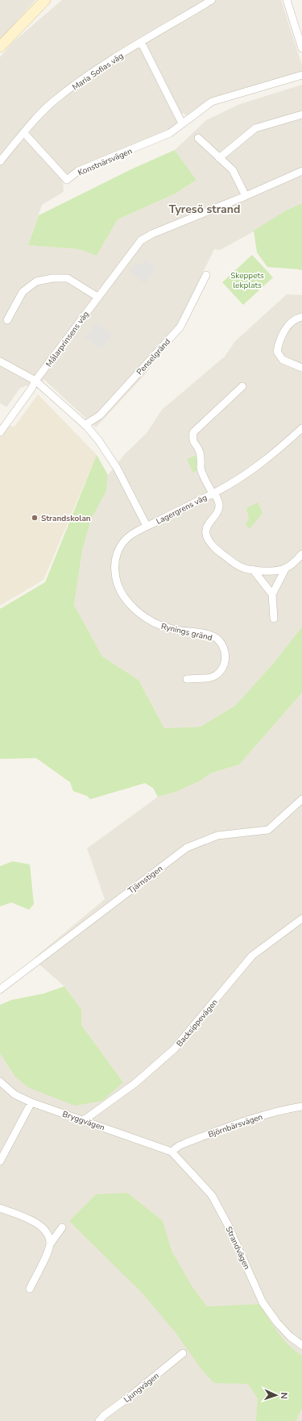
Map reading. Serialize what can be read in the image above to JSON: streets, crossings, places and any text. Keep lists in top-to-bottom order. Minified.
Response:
{"streets":{"street":["Maria Sofias väg","Konstnärsvägen","Målarprinsens väg","Penselgränd","Lagergrens väg","Rynings gränd","Tjärnstigen","Backsippevägen","Bryggvägen","Björnbärsvägen","Strandvägen","Ljungvägen"]},"crossings":[["Maria Sofias väg","Konstnärsvägen"],["Målarprinsens väg","Lagergrens väg"],["Penselgränd","Lagergrens väg"],["Lagergrens väg","Rynings gränd"],["Backsippevägen","Bryggvägen"],["Bryggvägen","Björnbärsvägen"],["Bryggvägen","Strandvägen"],["Björnbärsvägen","Strandvägen"]],"districts":["Tyresö strand"],"parks":["Skeppets lekplats"],"places":["Strandskolan"],"north":"right"}
